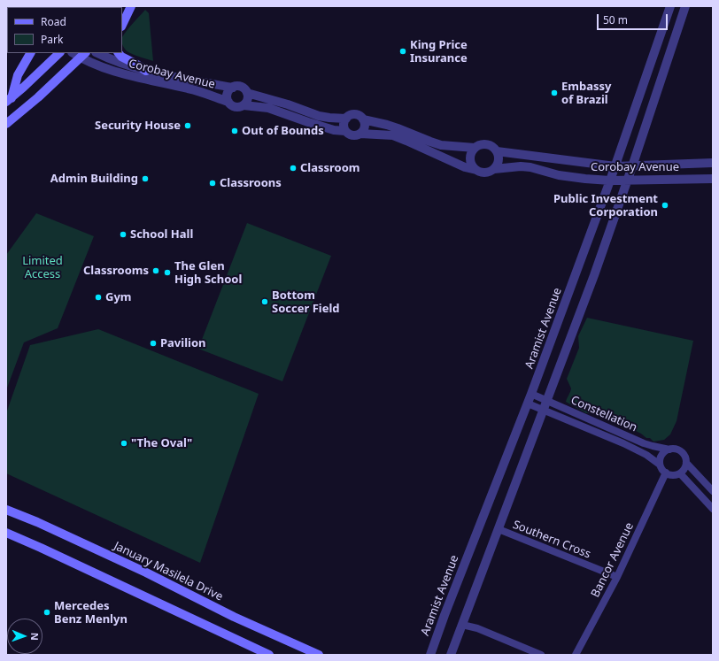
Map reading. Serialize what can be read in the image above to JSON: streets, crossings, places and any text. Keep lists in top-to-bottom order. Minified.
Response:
{"streets":{"main road":["January Masilela Drive"],"street":["Corobay Avenue","Aramist Avenue","Constellation","Southern Cross","Bancor Avenue"]},"crossings":[["Corobay Avenue","Aramist Avenue"],["Aramist Avenue","Constellation"],["Constellation","Bancor Avenue"],["Southern Cross","Bancor Avenue"]],"parks":["Limited Access"],"places":["King Price Insurance","Embassy of Brazil","Security House","Out of Bounds","Classroom","Admin Building","Classroons","Public Investment Corporation","School Hall","Classrooms","The Glen High School","Gym","Bottom Soccer Field","Pavilion","\"The Oval\"","Mercedes Benz Menlyn"],"legend":["Road","Park"],"scale_bar":"50 m","north":"right"}
